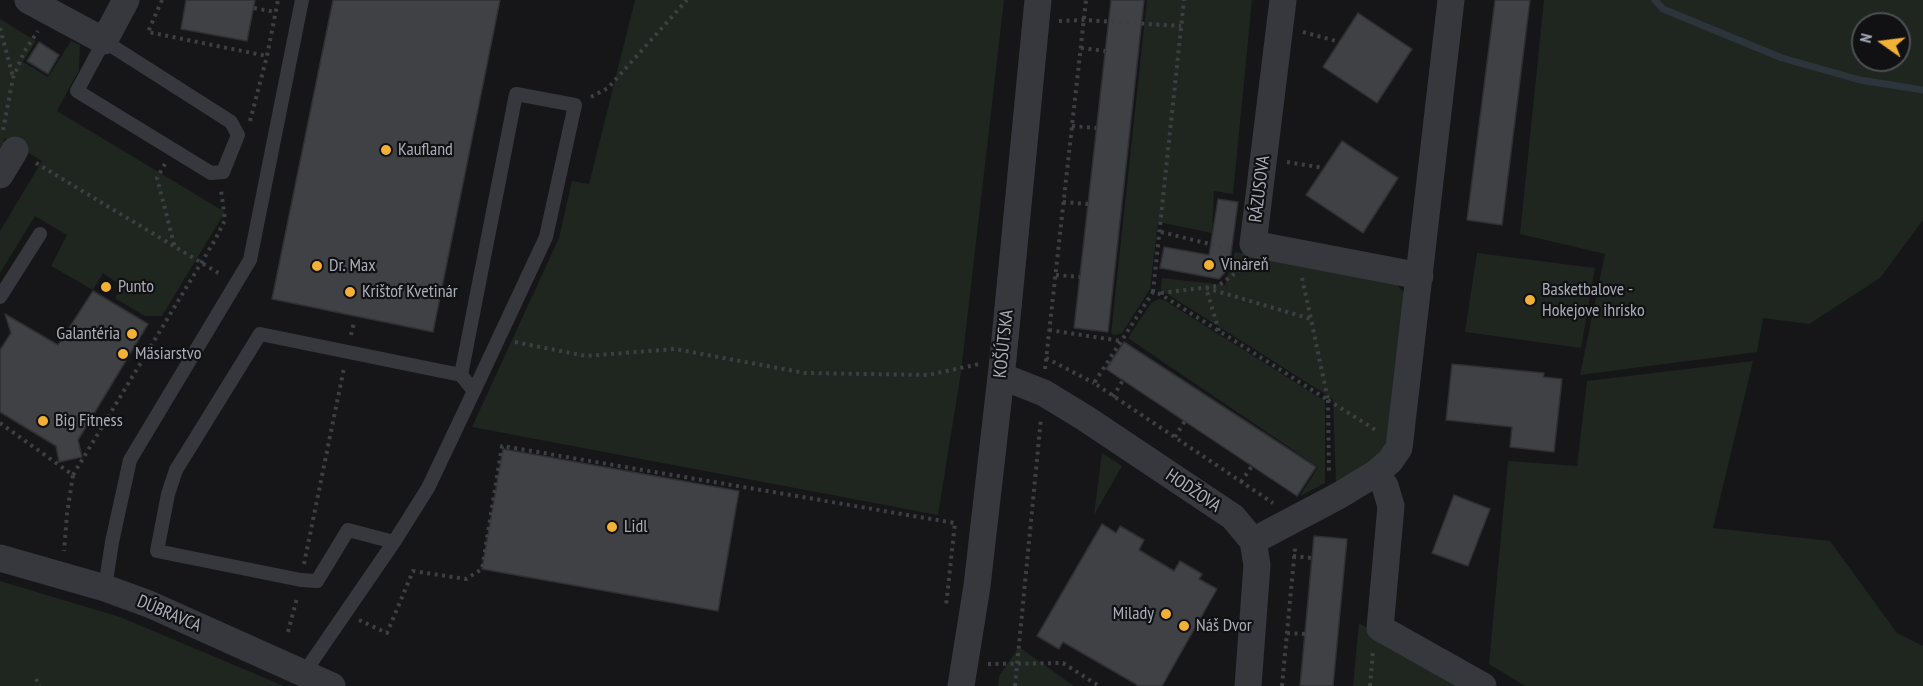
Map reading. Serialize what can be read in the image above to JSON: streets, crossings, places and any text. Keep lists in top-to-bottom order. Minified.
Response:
{"streets":{"street":["RÁZUSOVA","KOŠÚTSKA","HODŽOVA","DÚBRAVCA"]},"crossings":[["KOŠÚTSKA","HODŽOVA"]],"places":["Kaufland","Vináreň","Dr. Max","Punto","Krištof Kvetinár","Basketbalove - Hokejove ihrisko","Galantéria","Mäsiarstvo","Big Fitness","Lidl","Milady","Náš Dvor"],"north":"left"}
